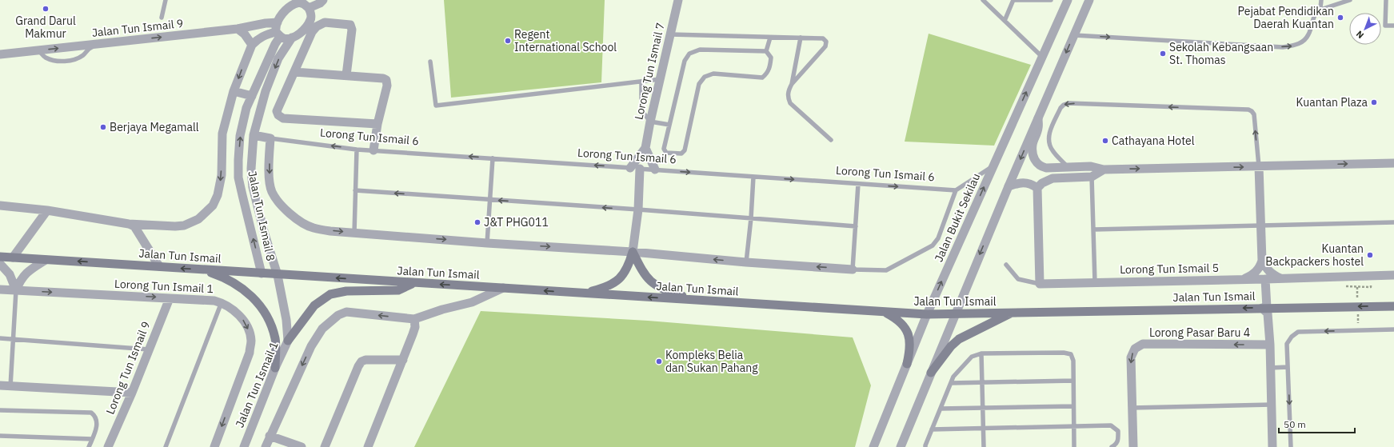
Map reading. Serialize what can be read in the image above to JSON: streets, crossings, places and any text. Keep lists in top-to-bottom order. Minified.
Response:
{"streets":{"main road":["Jalan Tun Ismail"],"street":["Jalan Tun Ismail 9","Lorong Tun Ismail 7","Lorong Tun Ismail 6","Jalan Tun Ismail 8","Jalan Bukit Sekilau","Lorong Tun Ismail 5","Lorong Tun Ismail 1","Lorong Pasar Baru 4","Lorong Tun Ismail 9","Jalan Tun Ismail 1"]},"crossings":[["Jalan Tun Ismail 9","Jalan Tun Ismail 8"],["Lorong Tun Ismail 7","Lorong Tun Ismail 6"],["Lorong Tun Ismail 6","Jalan Tun Ismail 8"],["Jalan Tun Ismail 8","Jalan Tun Ismail"],["Jalan Tun Ismail 8","Jalan Tun Ismail 1"],["Jalan Bukit Sekilau","Jalan Tun Ismail"],["Jalan Tun Ismail","Jalan Tun Ismail 1"],["Lorong Tun Ismail 1","Lorong Tun Ismail 9"]],"one_way":["Jalan Tun Ismail 9","Jalan Tun Ismail"],"places":["Grand Darul Makmur","Pejabat Pendidikan Daerah Kuantan","Regent International School","Sekolah Kebangsaan St. Thomas","Kuantan Plaza","Berjaya Megamall","Cathayana Hotel","J&T PHG011","Kuantan Backpackers hostel","Kompleks Belia dan Sukan Pahang"],"scale_bar":"50 m","north":"bottom left"}
